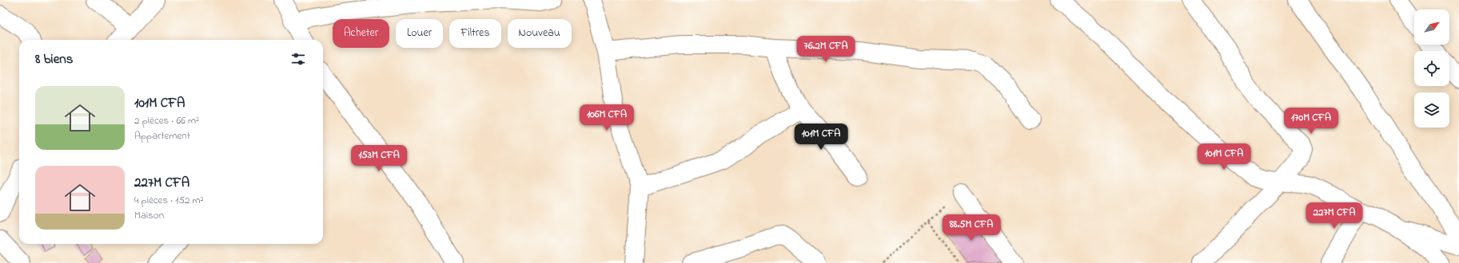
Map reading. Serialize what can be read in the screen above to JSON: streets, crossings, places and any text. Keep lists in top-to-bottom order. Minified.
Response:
{"north":"top right","page":{"chip":["Acheter","Louer","Filtres","Nouveau"],"price":["76.2M CFA","106M CFA","170M CFA","101M CFA","101M CFA","153M CFA","227M CFA","88.5M CFA"],"heading":"8 biens","list":[{"name":"101M CFA","note":"2 pièces · 66 m² · Appartement"},{"name":"227M CFA","note":"4 pièces · 152 m² · Maison"}]}}
